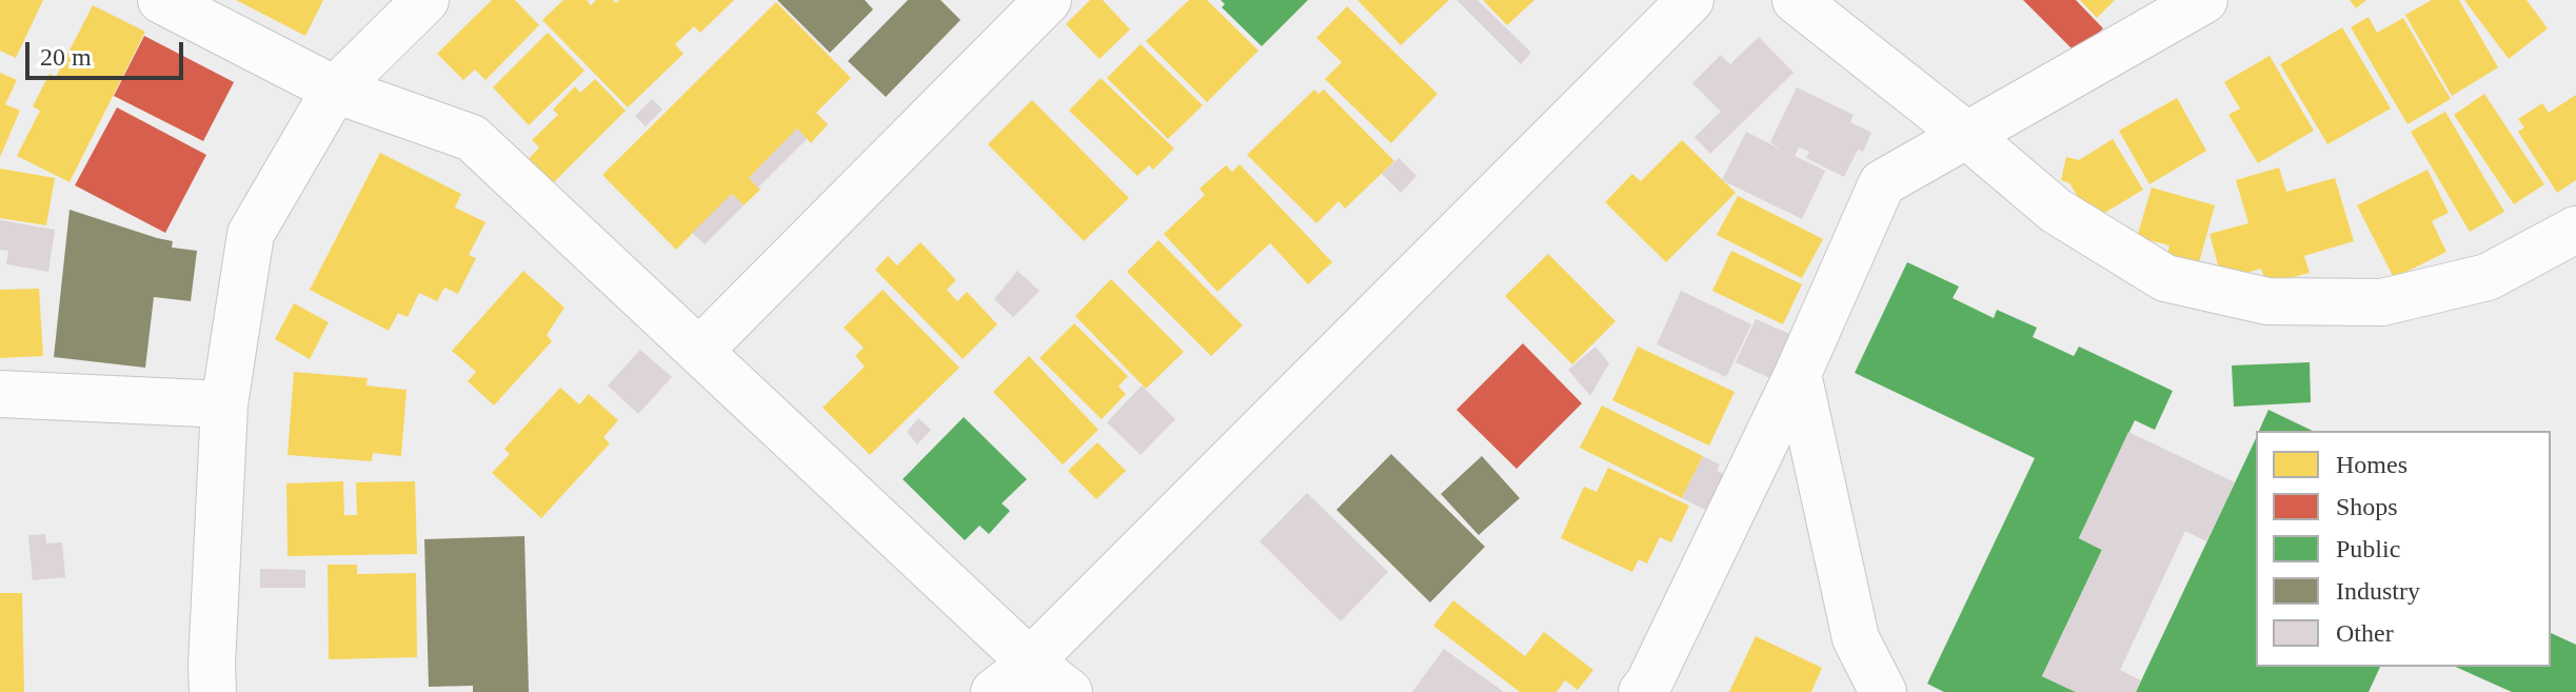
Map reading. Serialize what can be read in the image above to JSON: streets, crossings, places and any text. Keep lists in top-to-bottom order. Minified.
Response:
{"legend":["Homes","Shops","Public","Industry","Other"],"scale_bar":"20 m"}
